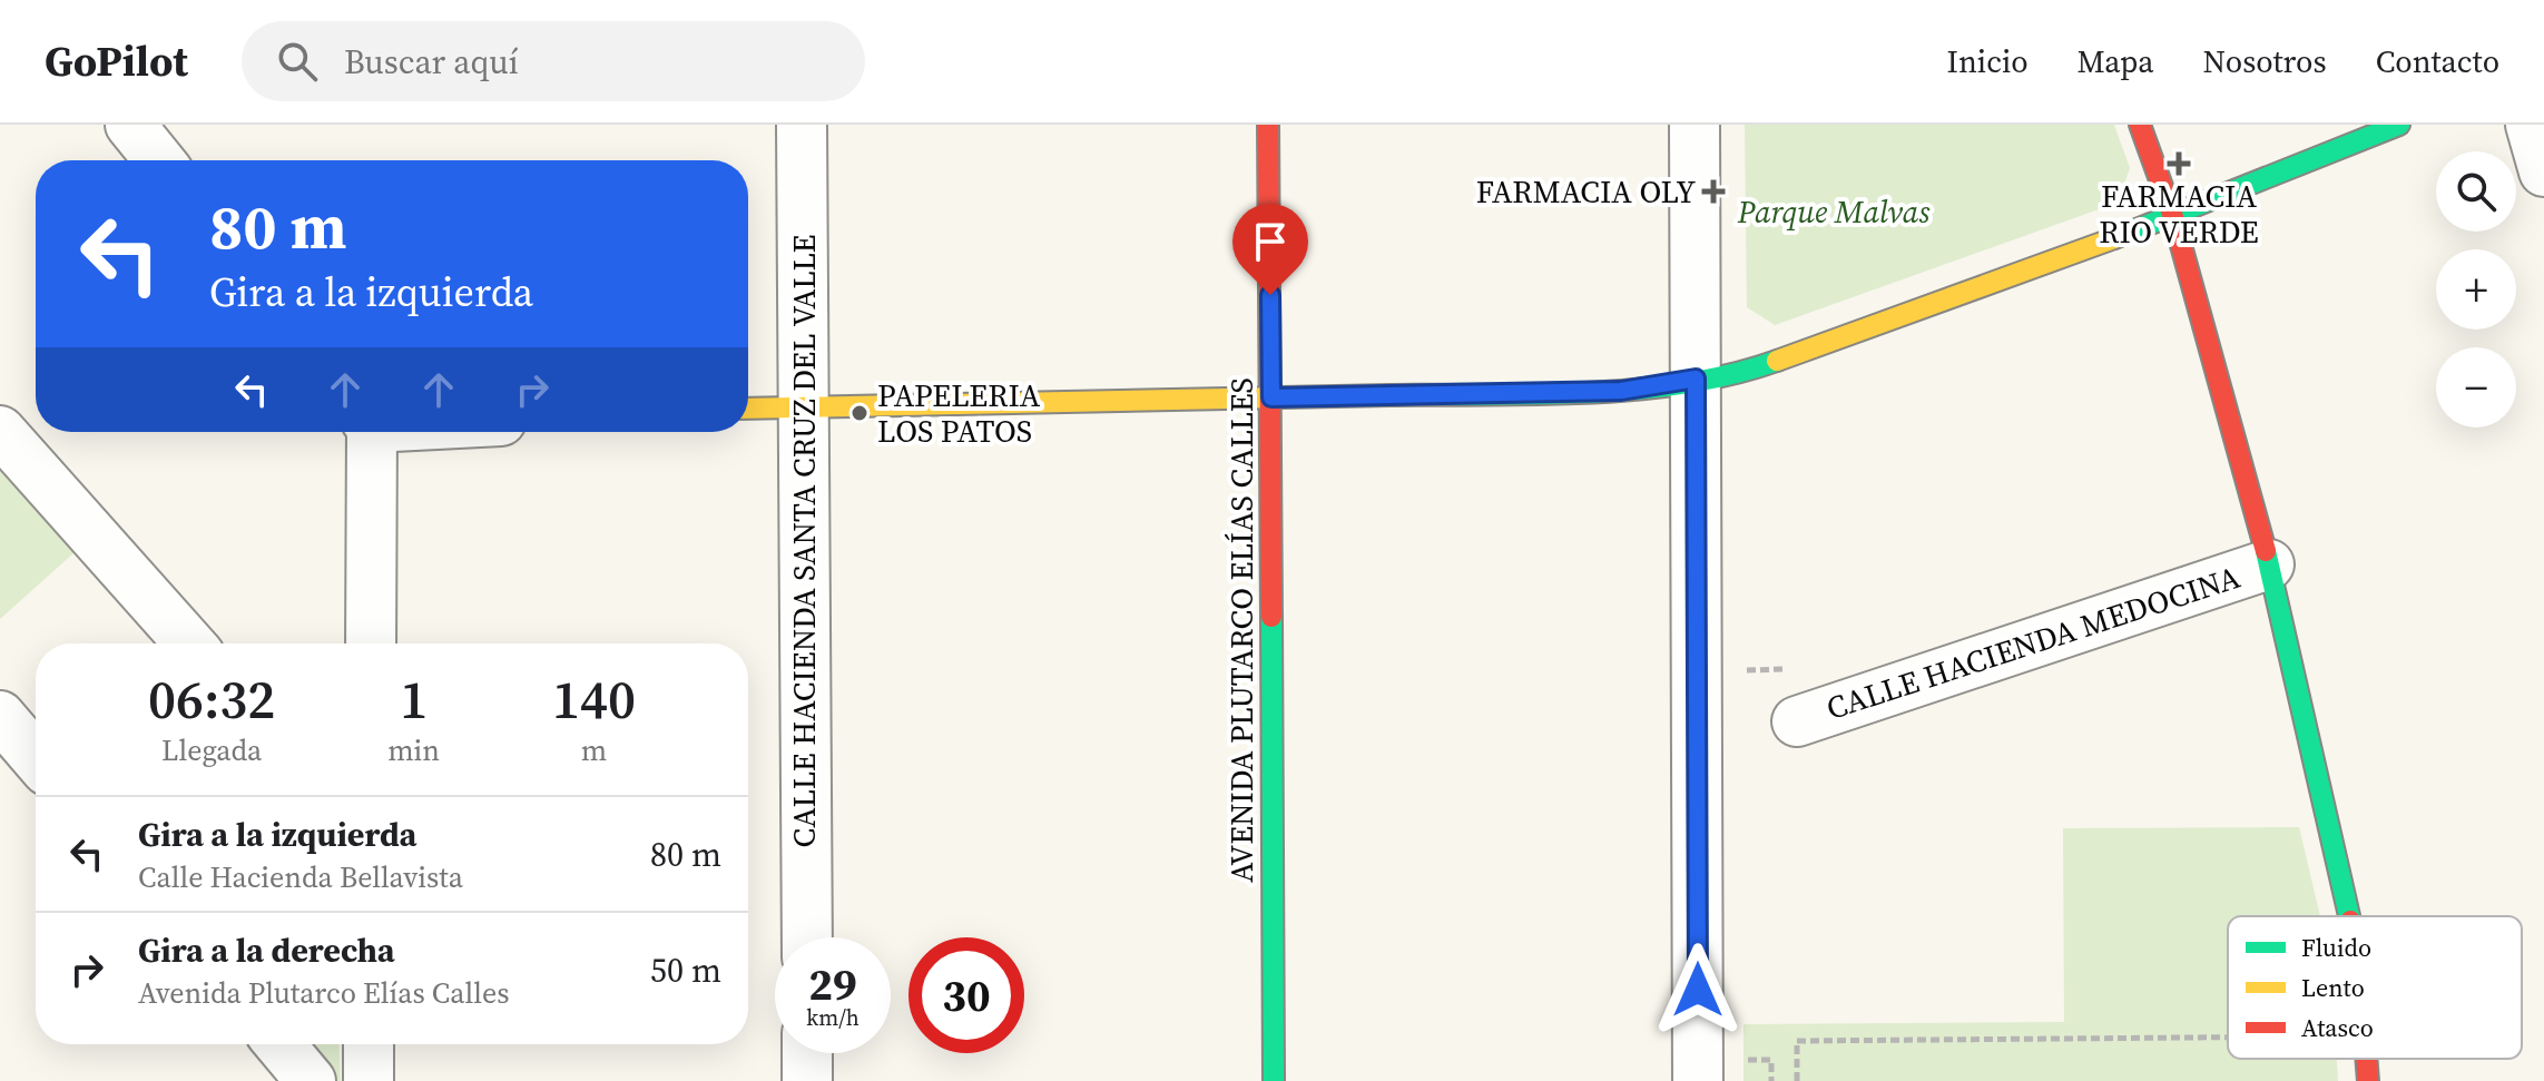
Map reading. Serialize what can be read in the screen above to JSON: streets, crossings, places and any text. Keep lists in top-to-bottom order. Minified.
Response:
{"streets":{"street":["CALLE HACIENDA SANTA CRUZ DEL VALLE","AVENIDA PLUTARCO ELÍAS CALLES","CALLE HACIENDA MEDOCINA"]},"parks":["Parque Malvas"],"places":{"health":["FARMACIA RIO VERDE","FARMACIA OLY"],"other":["PAPELERIA LOS PATOS"]},"legend":["Fluido","Lento","Atasco"],"page":{"header":"GoPilot","search":"Buscar aquí","nav":["Inicio","Mapa","Nosotros","Contacto"],"map_buttons":["+","−"],"turn":["80 m","Gira a la izquierda"],"eta":["06:32","Llegada","1","min","140","m"],"list":[{"name":"Gira a la izquierda","note":"Calle Hacienda Bellavista","value":"80 m"},{"name":"Gira a la derecha","note":"Avenida Plutarco Elías Calles","value":"50 m"}],"speed":"29 km/h","limit":"30"}}
